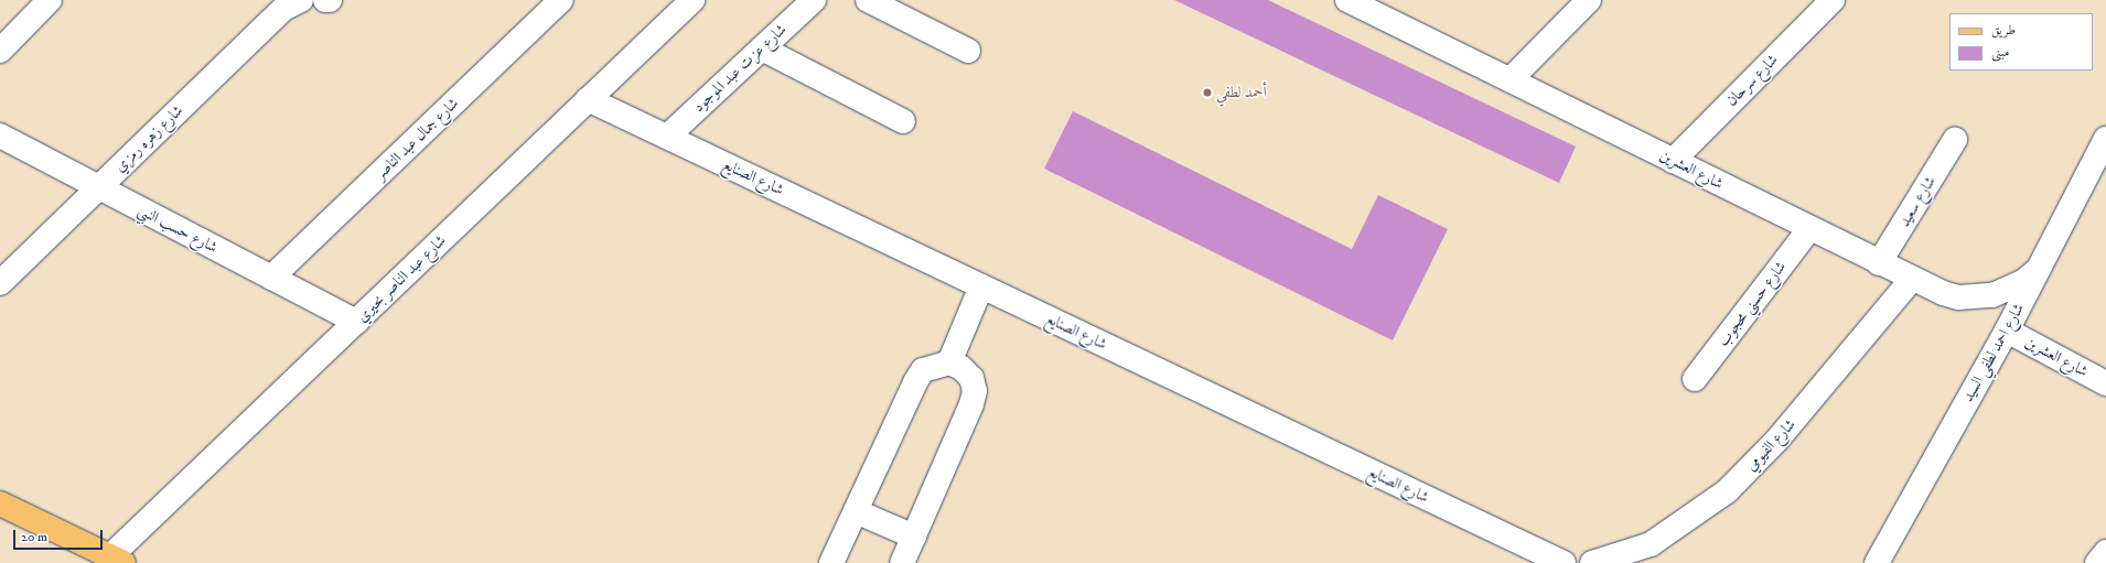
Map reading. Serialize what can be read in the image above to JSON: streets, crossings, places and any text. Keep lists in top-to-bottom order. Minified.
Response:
{"streets":{"street":["شارع عزت عبد الموجود","شارع سرحان","شارع زهره رمزي","شارع جمال عبد الناصر","شارع العشرين","شارع الصنايع","شارع سعيد","شارع حسب النبي","شارع عبد الناصر بحيري","شارع حسني محجوب","شارع احمد لطفي السيد","شارع الفيومي"]},"crossings":[["شارع عزت عبد الموجود","شارع الصنايع"],["شارع سرحان","شارع العشرين"],["شارع زهره رمزي","شارع حسب النبي"],["شارع جمال عبد الناصر","شارع حسب النبي"],["شارع العشرين","شارع سعيد"],["شارع العشرين","شارع حسني محجوب"],["شارع العشرين","شارع احمد لطفي السيد"],["شارع العشرين","شارع الفيومي"],["شارع الصنايع","شارع عبد الناصر بحيري"],["شارع حسب النبي","شارع عبد الناصر بحيري"]],"places":["أحمد لطفي"],"legend":["طريق","مبنى"],"scale_bar":"20 m"}
